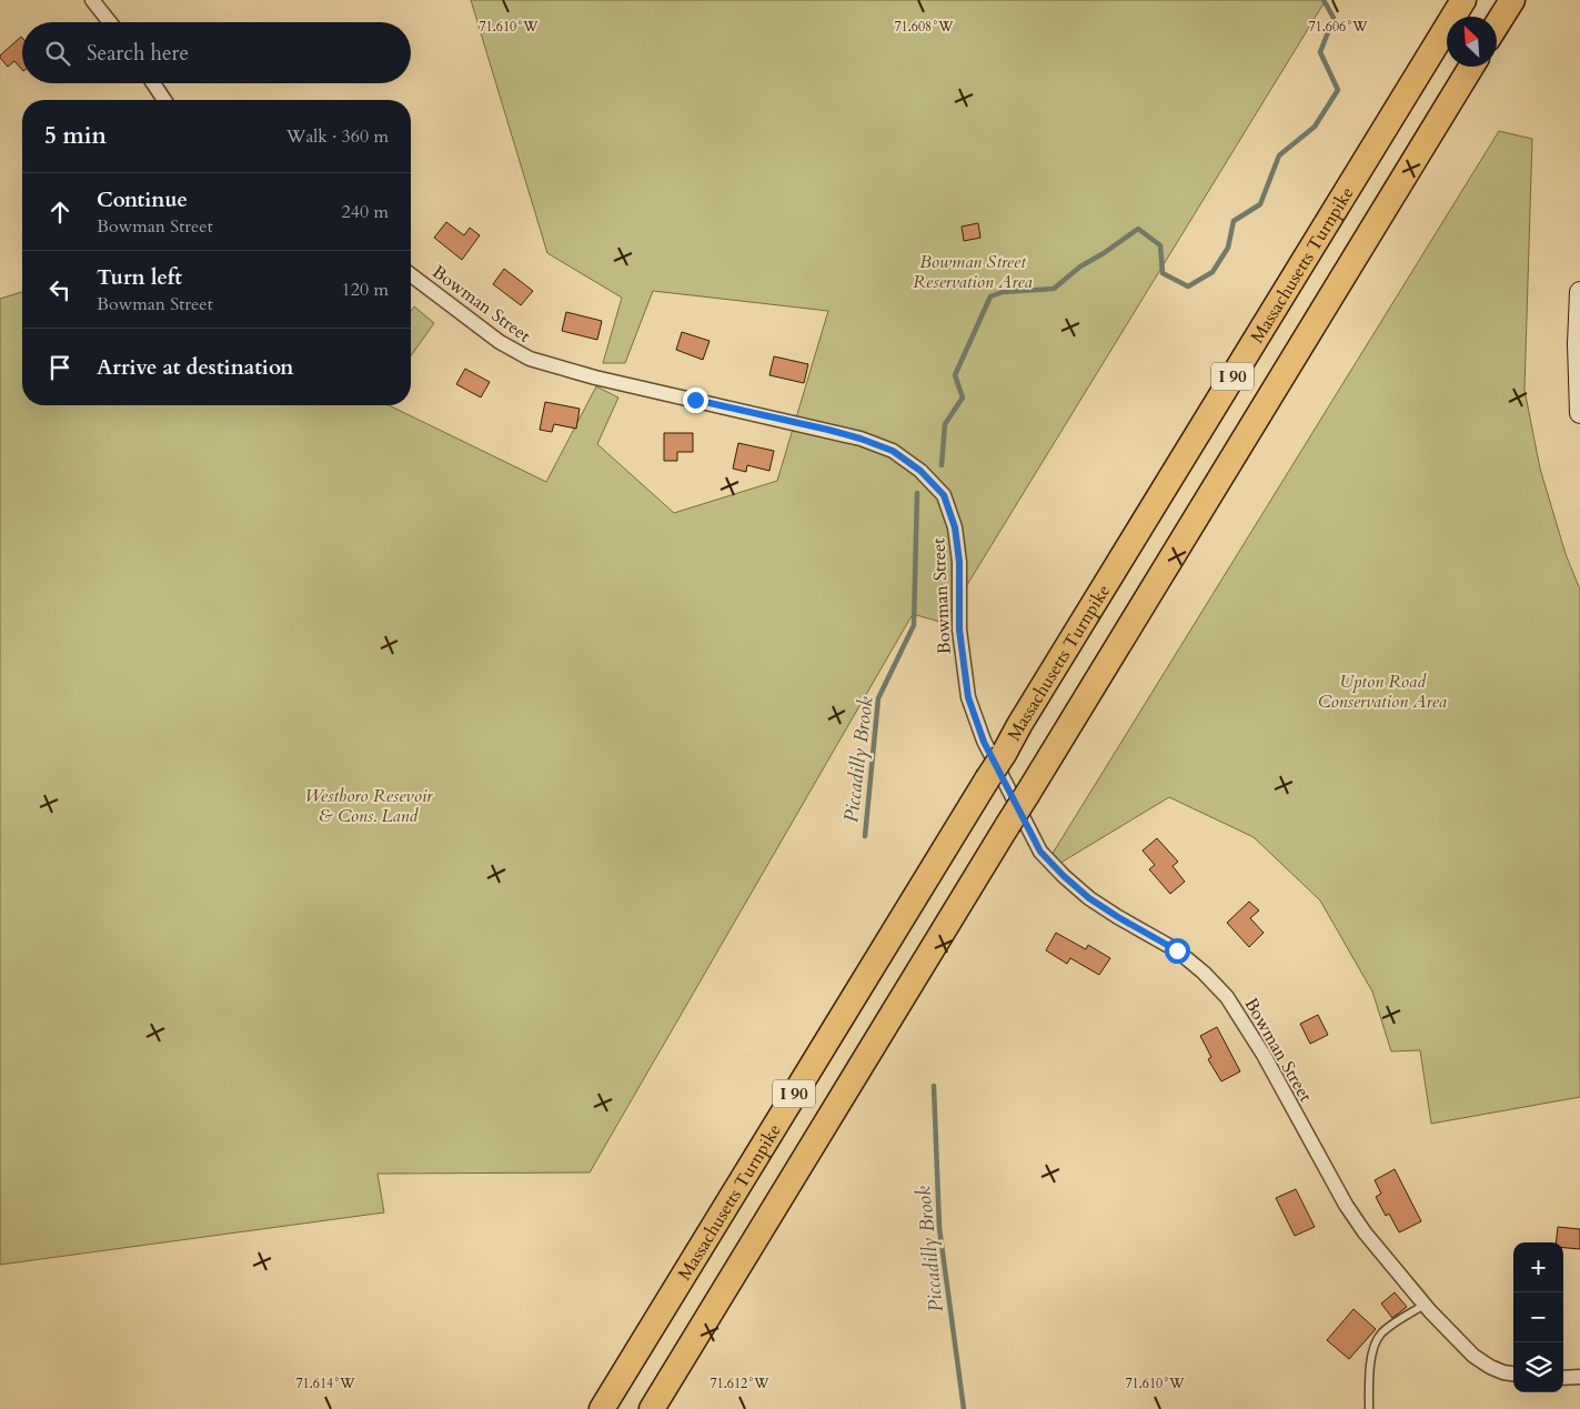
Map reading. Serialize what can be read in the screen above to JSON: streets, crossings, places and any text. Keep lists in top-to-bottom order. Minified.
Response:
{"streets":{"highway":["Massachusetts Turnpike","I 90"],"street":["Bowman Street"]},"water":["Piccadilly Brook"],"parks":["Bowman Street Reservation Area","Upton Road Conservation Area","Westboro Resevoir & Cons. Land"],"north":"top left","page":{"search":"Search here","heading":["5 min","Walk · 360 m"],"list":[["Continue","Bowman Street","240 m"],["Turn left","Bowman Street","120 m"],"Arrive at destination"],"map_buttons":["+","−"]},"coordinates":["71.610°W","71.608°W","71.606°W","71.614°W","71.612°W"]}
